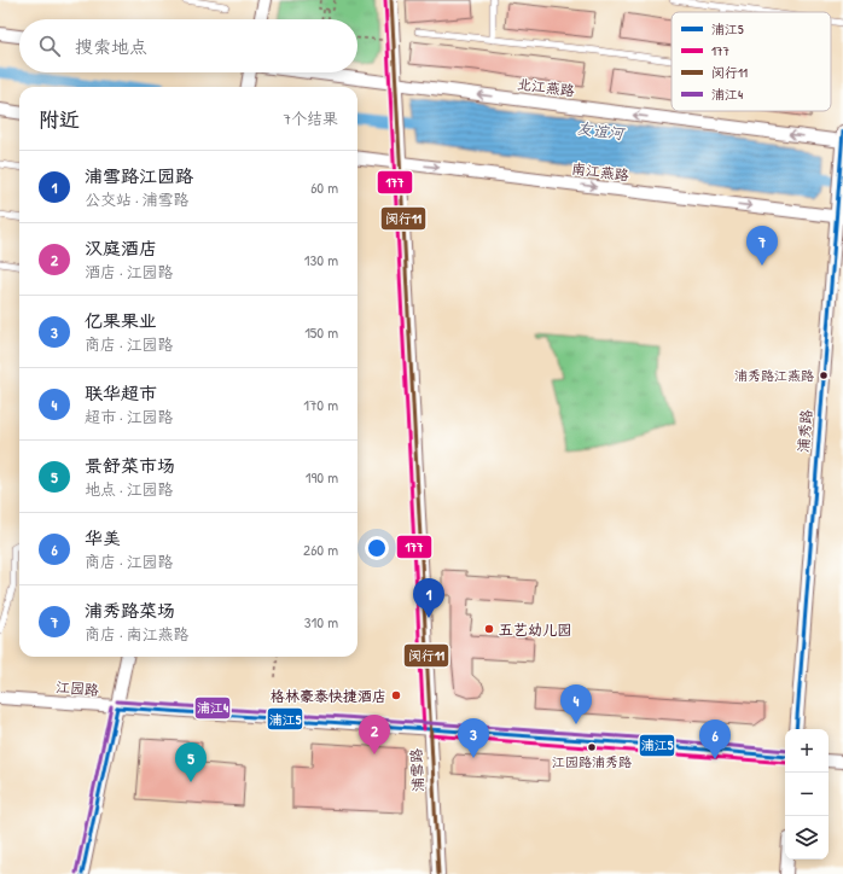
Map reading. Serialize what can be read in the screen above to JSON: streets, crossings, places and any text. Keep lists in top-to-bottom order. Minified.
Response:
{"streets":{"street":["北江燕路","南江燕路","浦秀路","江园路","浦雪路"]},"crossings":[["北江燕路","浦秀路"],["北江燕路","浦雪路"],["南江燕路","浦秀路"],["南江燕路","浦雪路"],["江园路","浦雪路"]],"one_way":["北江燕路","南江燕路"],"water":["友谊河"],"places":["浦秀路江燕路","五艺幼儿园","格林豪泰快捷酒店","江园路浦秀路"],"lines":["transit line 177","transit line 闵行11","transit line 浦江5","transit line 浦江4"],"legend":["浦江5","177","闵行11","浦江4"],"page":{"search":"搜索地点","heading":["附近","7个结果"],"list":[{"mark":"1","name":"浦雪路江园路","note":"公交站 · 浦雪路","value":"60 m"},{"mark":"2","name":"汉庭酒店","note":"酒店 · 江园路","value":"130 m"},{"mark":"3","name":"亿果果业","note":"商店 · 江园路","value":"150 m"},{"mark":"4","name":"联华超市","note":"超市 · 江园路","value":"170 m"},{"mark":"5","name":"景舒菜市场","note":"地点 · 江园路","value":"190 m"},{"mark":"6","name":"华美","note":"商店 · 江园路","value":"260 m"},{"mark":"7","name":"浦秀路菜场","note":"商店 · 南江燕路","value":"310 m"}],"pins":["7","1","4","2","3","6","5"],"map_buttons":["+","−"]}}
